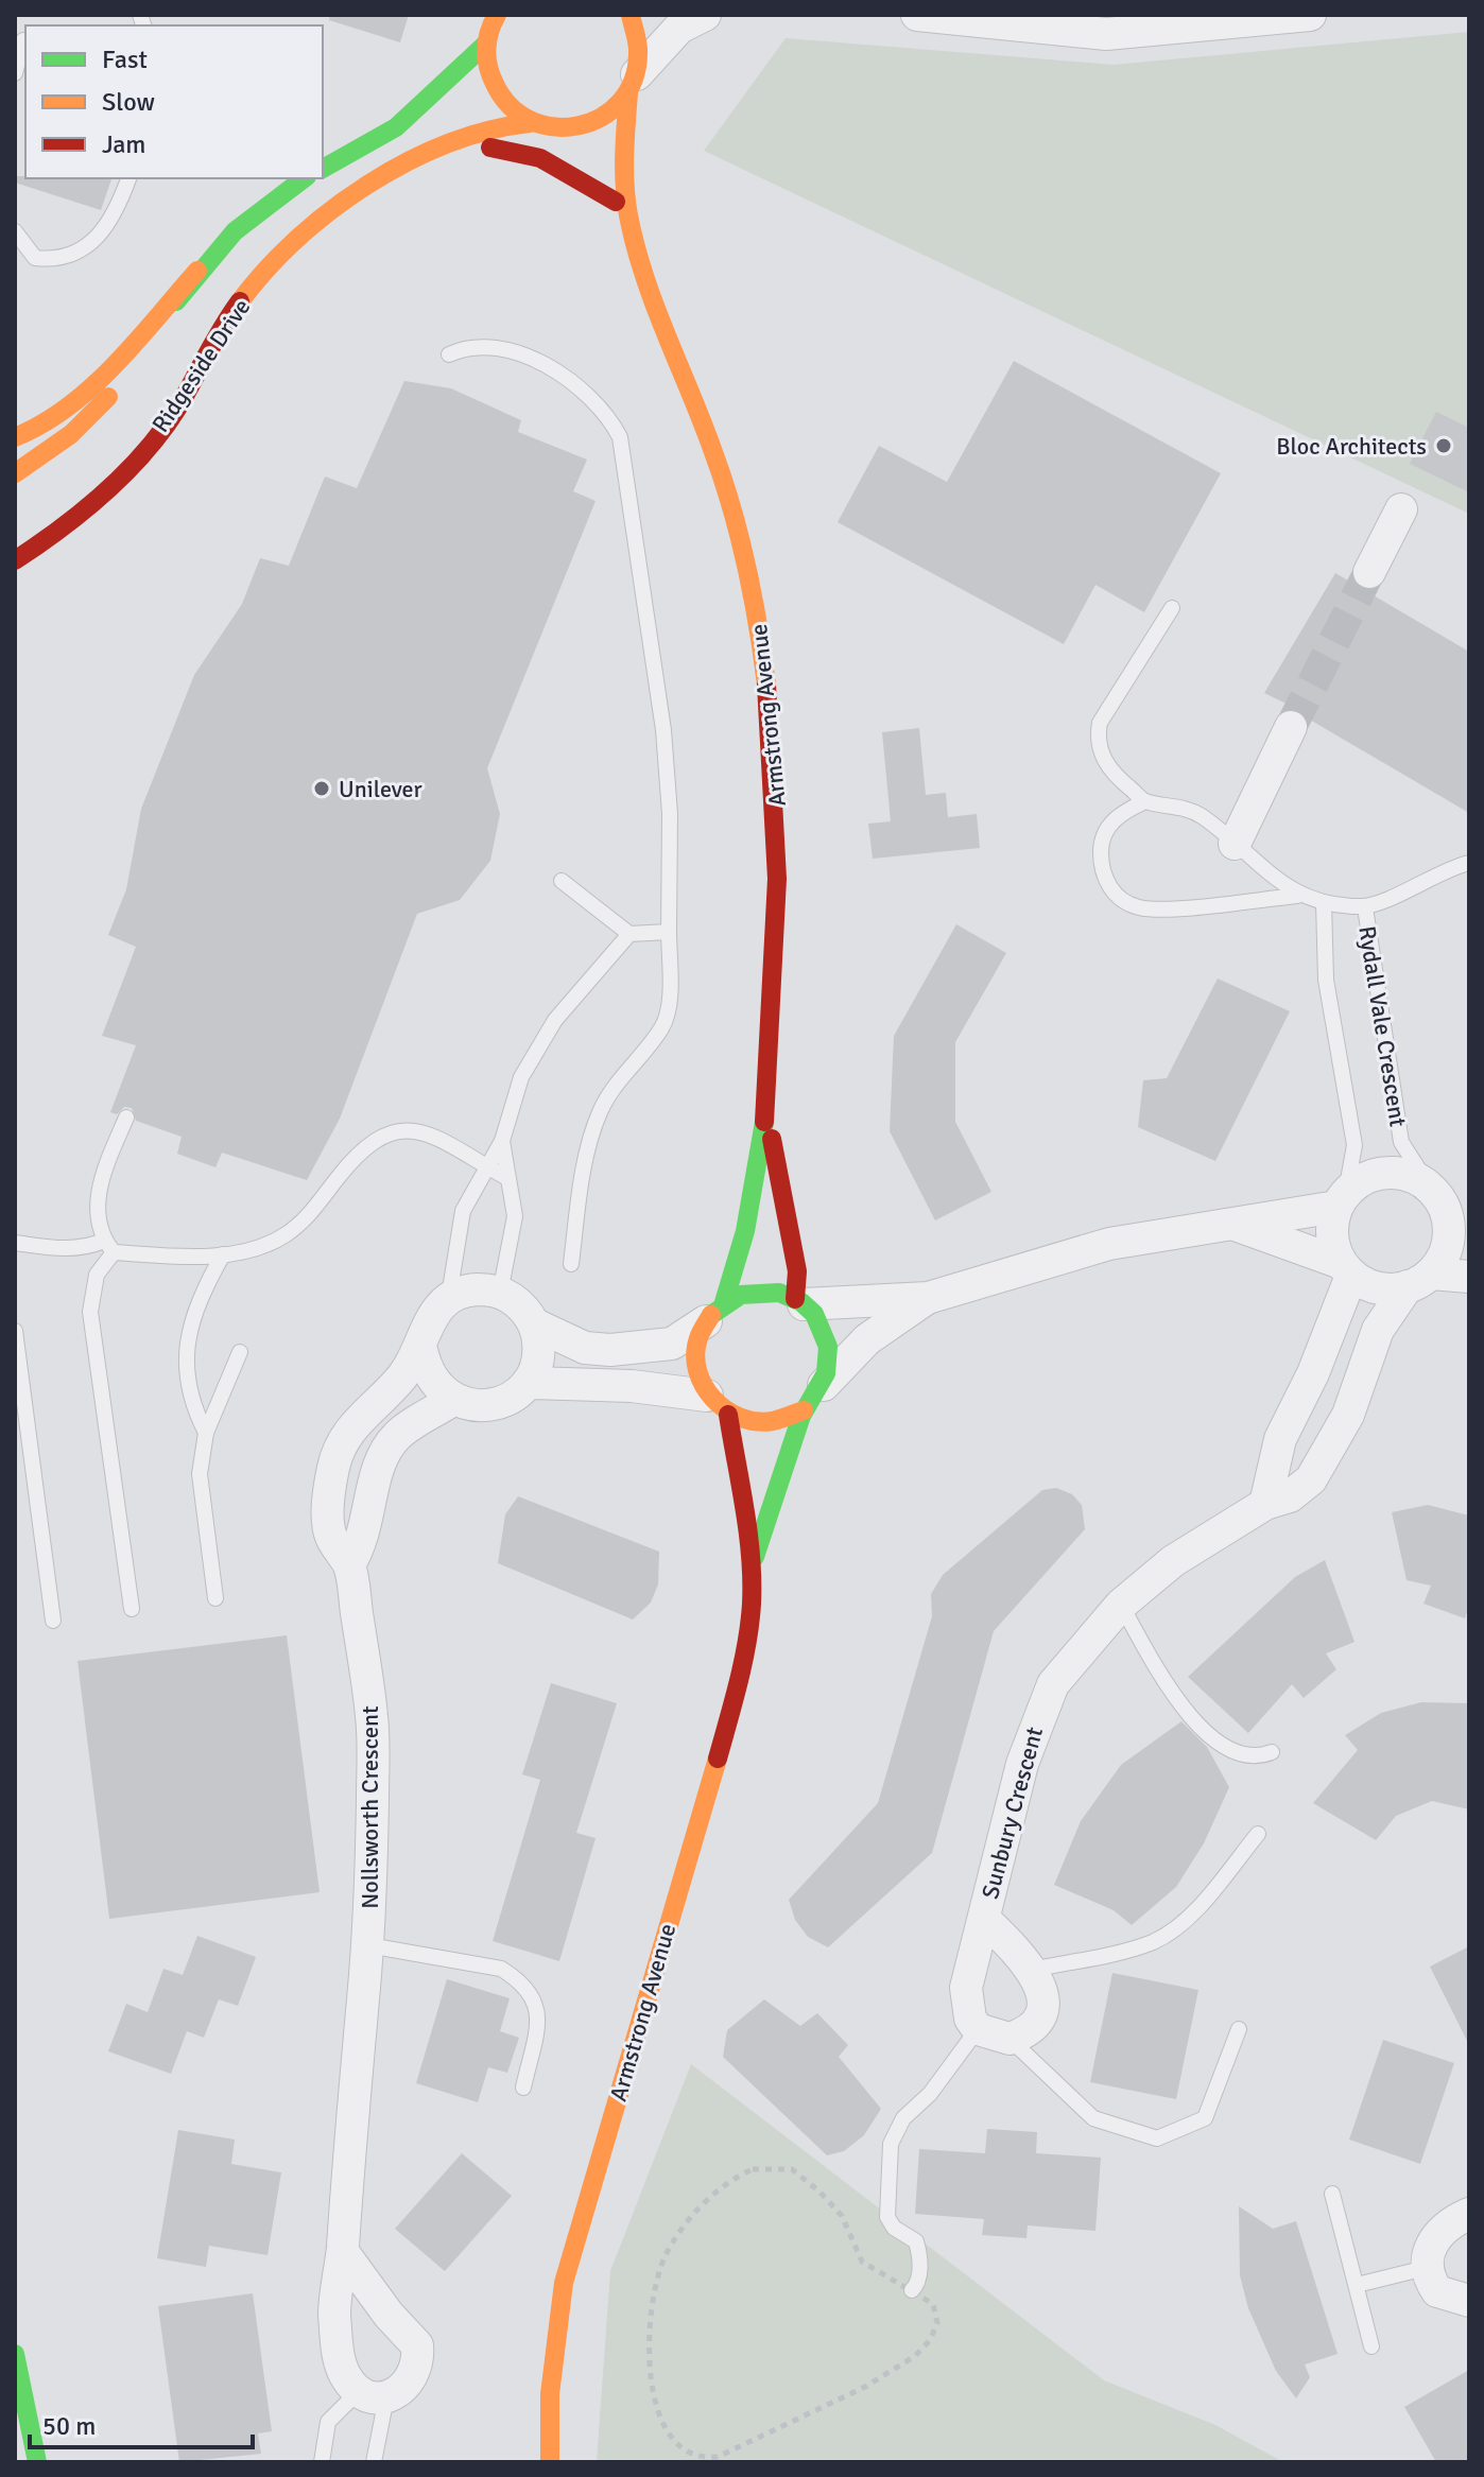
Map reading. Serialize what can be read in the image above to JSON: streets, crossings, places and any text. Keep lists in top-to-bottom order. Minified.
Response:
{"streets":{"main road":["Ridgeside Drive","Armstrong Avenue"],"street":["Nollsworth Crescent","Sunbury Crescent"],"lane":["Rydall Vale Crescent"]},"crossings":[["Rydall Vale Crescent","Sunbury Crescent"]],"places":["Bloc Architects","Unilever"],"legend":["Fast","Slow","Jam"],"scale_bar":"50 m"}
